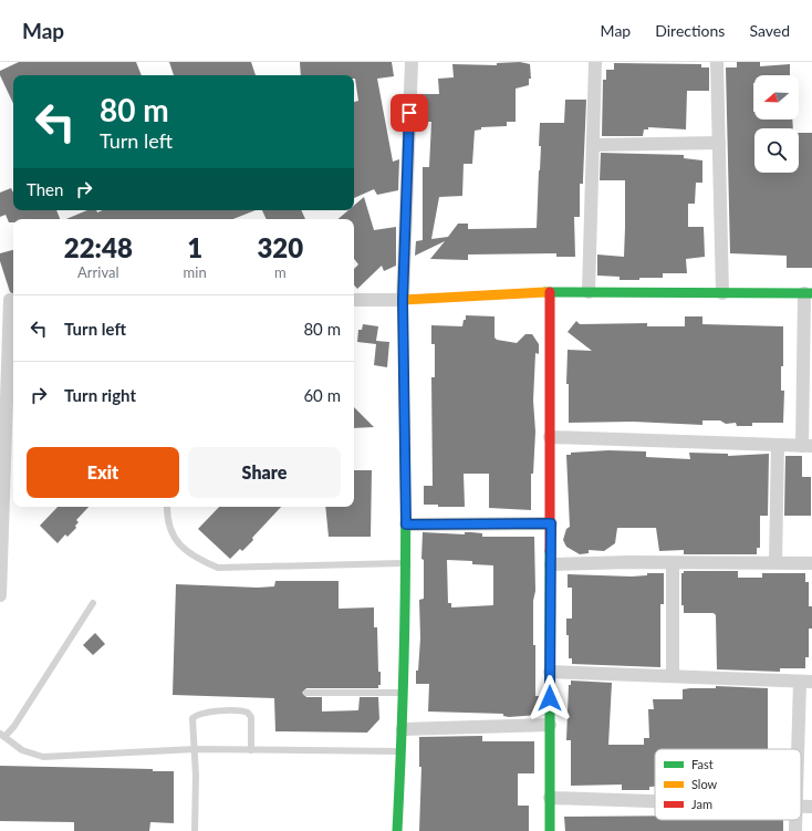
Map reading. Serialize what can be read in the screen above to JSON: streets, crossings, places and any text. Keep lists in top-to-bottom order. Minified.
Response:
{"legend":["Fast","Slow","Jam"],"north":"left","page":{"header":"Map","nav":["Map","Directions","Saved"],"turn":["80 m","Turn left"],"then":"Then","eta":["22:48","Arrival","1","min","320","m"],"list":[{"name":"Turn left","value":"80 m"},{"name":"Turn right","value":"60 m"}],"buttons":["Exit","Share"]}}
